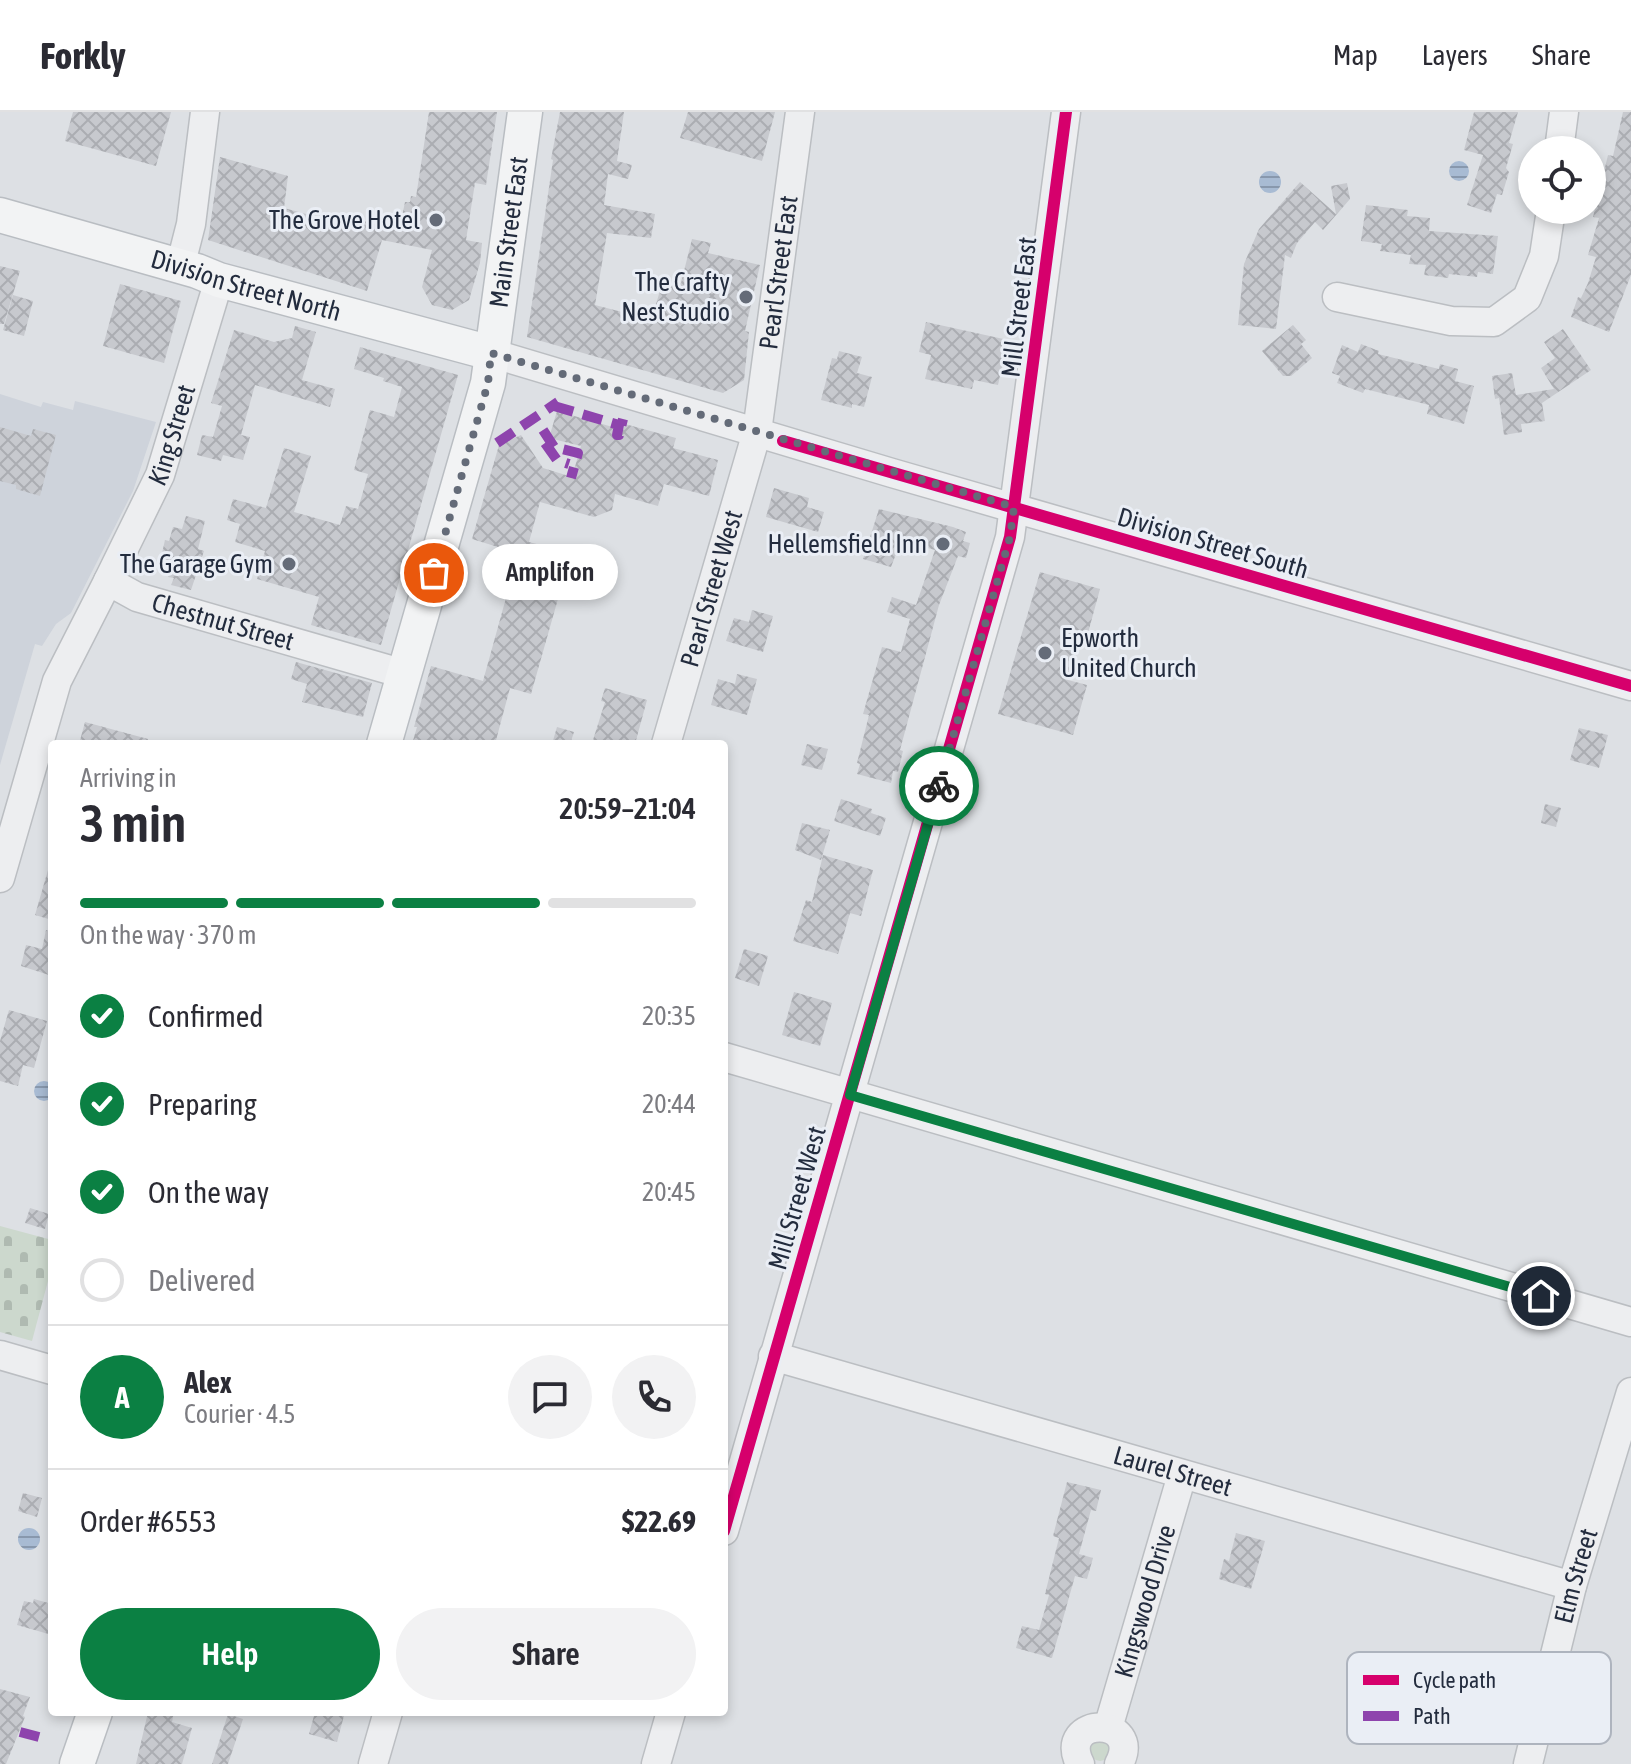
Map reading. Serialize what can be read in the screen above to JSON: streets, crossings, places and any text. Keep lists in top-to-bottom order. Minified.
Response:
{"streets":{"main road":["Main Street East","Division Street North"],"street":["Pearl Street East","Mill Street East","King Street","Division Street South","Pearl Street West","Chestnut Street","Mill Street West","Laurel Street","Elm Street","Kingswood Drive"]},"crossings":[["Main Street East","Division Street North"],["Main Street East","Division Street South"],["Main Street East","Chestnut Street"],["Pearl Street East","Division Street South"],["Pearl Street East","Pearl Street West"],["Division Street North","King Street"],["Division Street North","Division Street South"],["Mill Street East","Division Street South"],["Mill Street East","Mill Street West"],["King Street","Chestnut Street"],["Division Street South","Pearl Street West"],["Division Street South","Mill Street West"],["Mill Street West","Laurel Street"],["Laurel Street","Elm Street"],["Laurel Street","Kingswood Drive"]],"places":["The Grove Hotel","The Crafty Nest Studio","Hellemsfield Inn","The Garage Gym","Amplifon","Epworth United Church"],"legend":["Cycle path","Path"],"page":{"header":"Forkly","nav":["Map","Layers","Share"],"bubble":"Amplifon","heading":["3 min","Arriving in","20:59–21:04"],"panel":["Alex","Courier · 4.5","Order #6553","$22.69"],"bar":"On the way · 370 m","list":[["Confirmed","20:35"],["Preparing","20:44"],["On the way","20:45"],"Delivered"],"round":"A","buttons":["Help","Share"]}}
